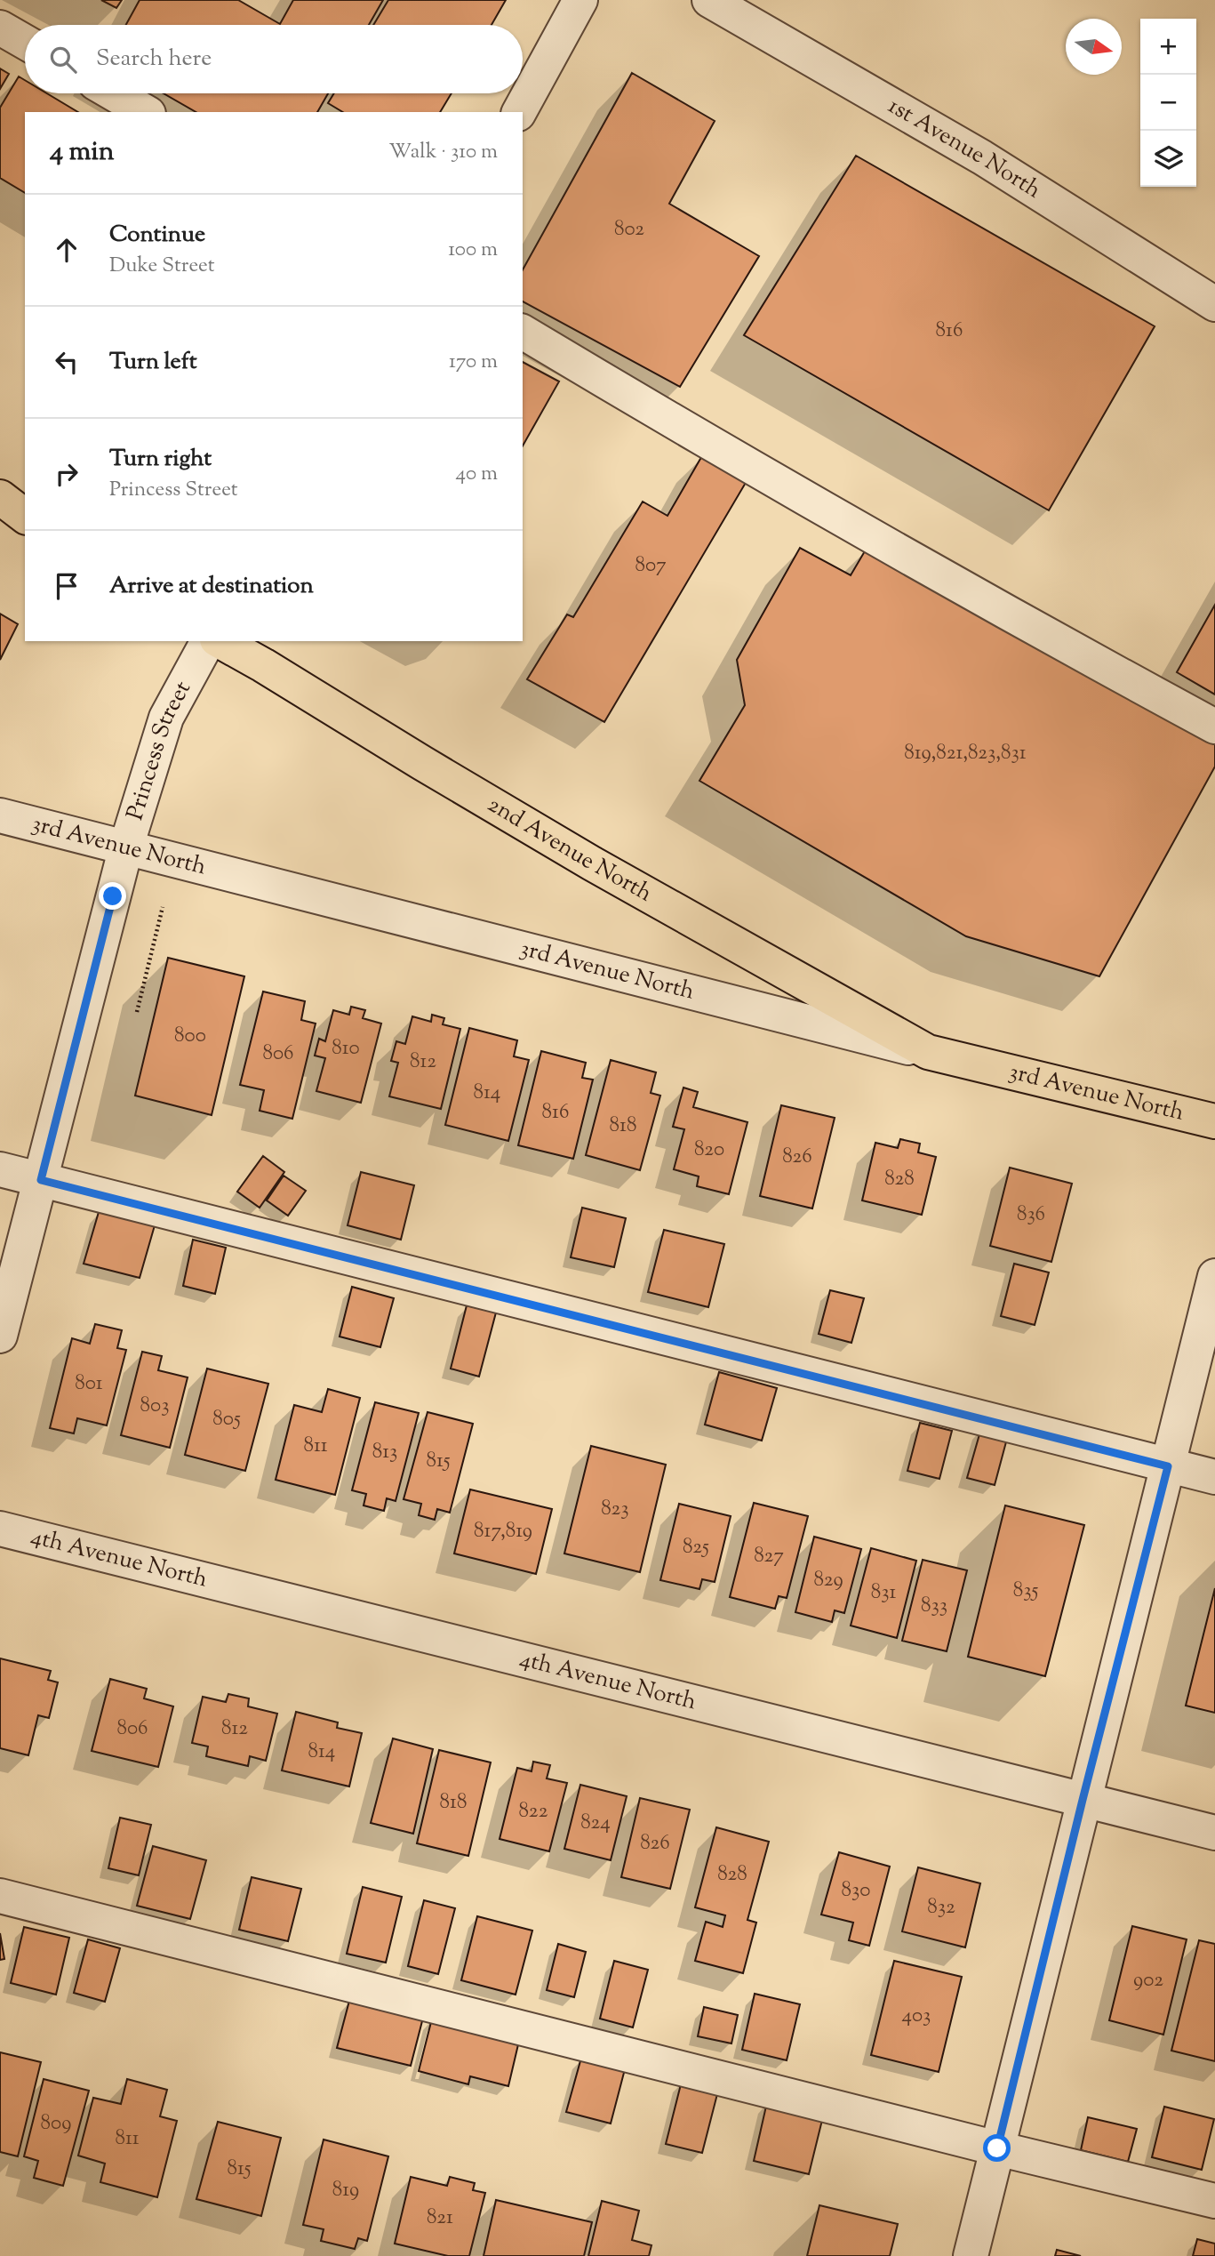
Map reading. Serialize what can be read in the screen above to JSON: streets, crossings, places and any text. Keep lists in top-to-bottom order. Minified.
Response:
{"streets":{"main road":["3rd Avenue North","2nd Avenue North"],"street":["1st Avenue North","Princess Street","4th Avenue North"]},"crossings":[["Princess Street","3rd Avenue North"],["3rd Avenue North","2nd Avenue North"]],"house_numbers":["802","816","807","819,821,823,831","800","810","806","812","814","816","818","820","826","828","836","801","803","805","811","813","815","823","817,819","825","827","829","835","831","833","806","812","814","818","822","824","826","828","830","832","902","403","809","811","815","819","821"],"north":"right","page":{"map_buttons":["+","−"],"search":"Search here","heading":["4 min","Walk · 310 m"],"list":[["Continue","Duke Street","100 m"],["Turn left","170 m"],["Turn right","Princess Street","40 m"],"Arrive at destination"]}}
